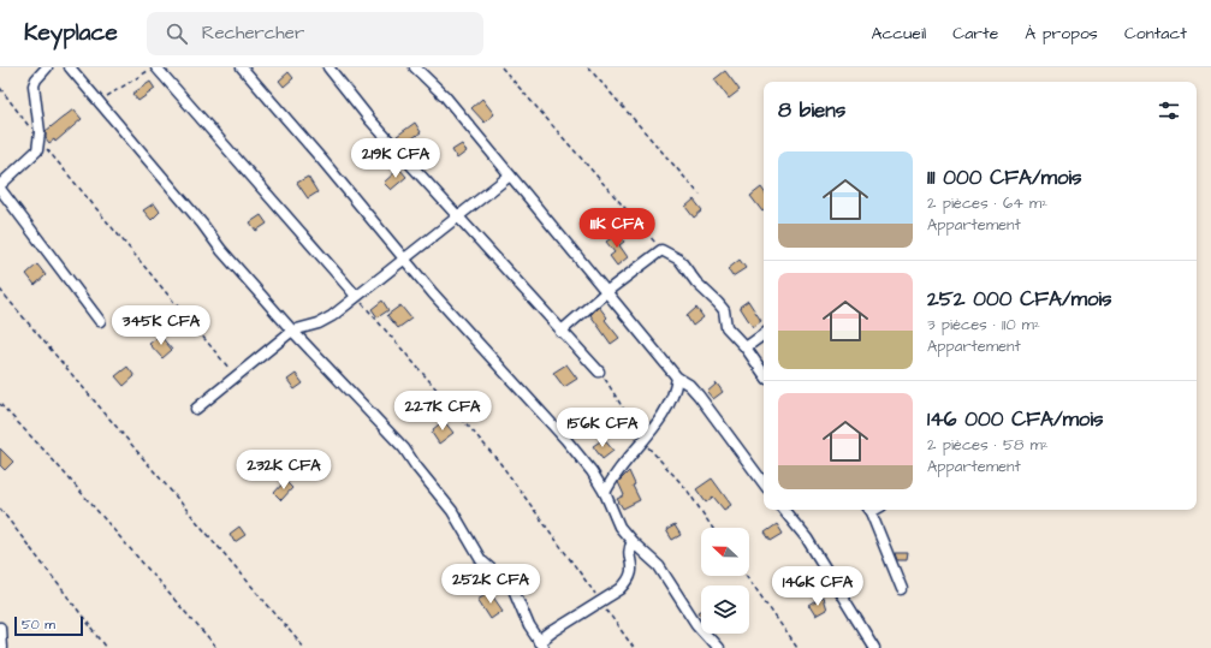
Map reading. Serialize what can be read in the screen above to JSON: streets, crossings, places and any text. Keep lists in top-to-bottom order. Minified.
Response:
{"scale_bar":"50 m","north":"left","page":{"header":"Keyplace","search":"Rechercher","nav":["Accueil","Carte","À propos","Contact"],"heading":"8 biens","price":["219K CFA","111K CFA","345K CFA","227K CFA","156K CFA","232K CFA","252K CFA","146K CFA"],"list":[{"name":"111 000 CFA/mois","note":"2 pièces · 64 m² · Appartement"},{"name":"252 000 CFA/mois","note":"3 pièces · 110 m² · Appartement"},{"name":"146 000 CFA/mois","note":"2 pièces · 58 m² · Appartement"}],"scale":"50 m"}}
